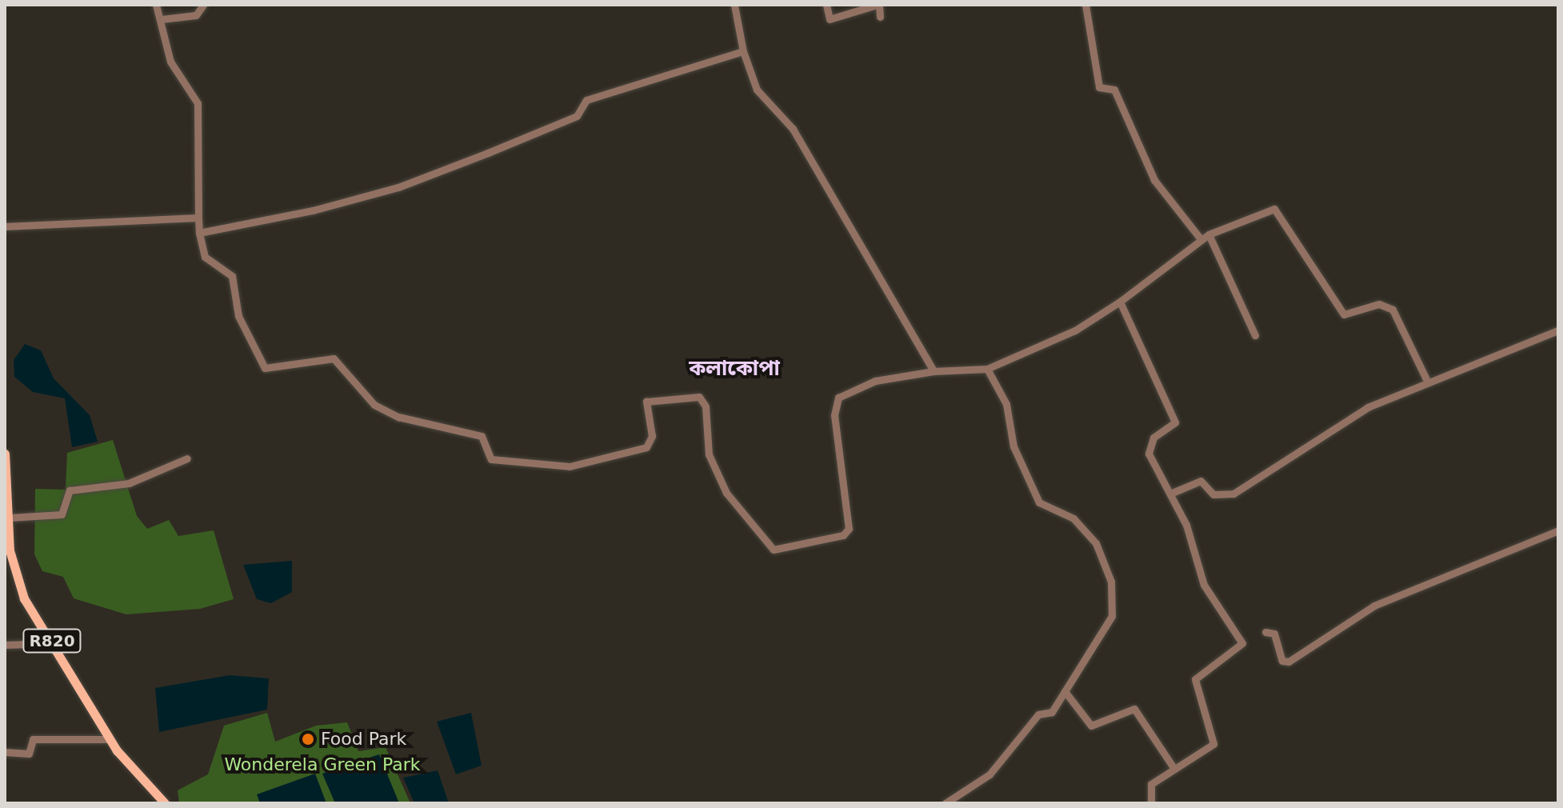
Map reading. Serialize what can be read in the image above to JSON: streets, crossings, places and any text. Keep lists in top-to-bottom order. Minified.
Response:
{"streets":{"main road":["R820"]},"districts":["কলাকোপা"],"parks":["Wonderela Green Park"],"places":["Food Park"]}
